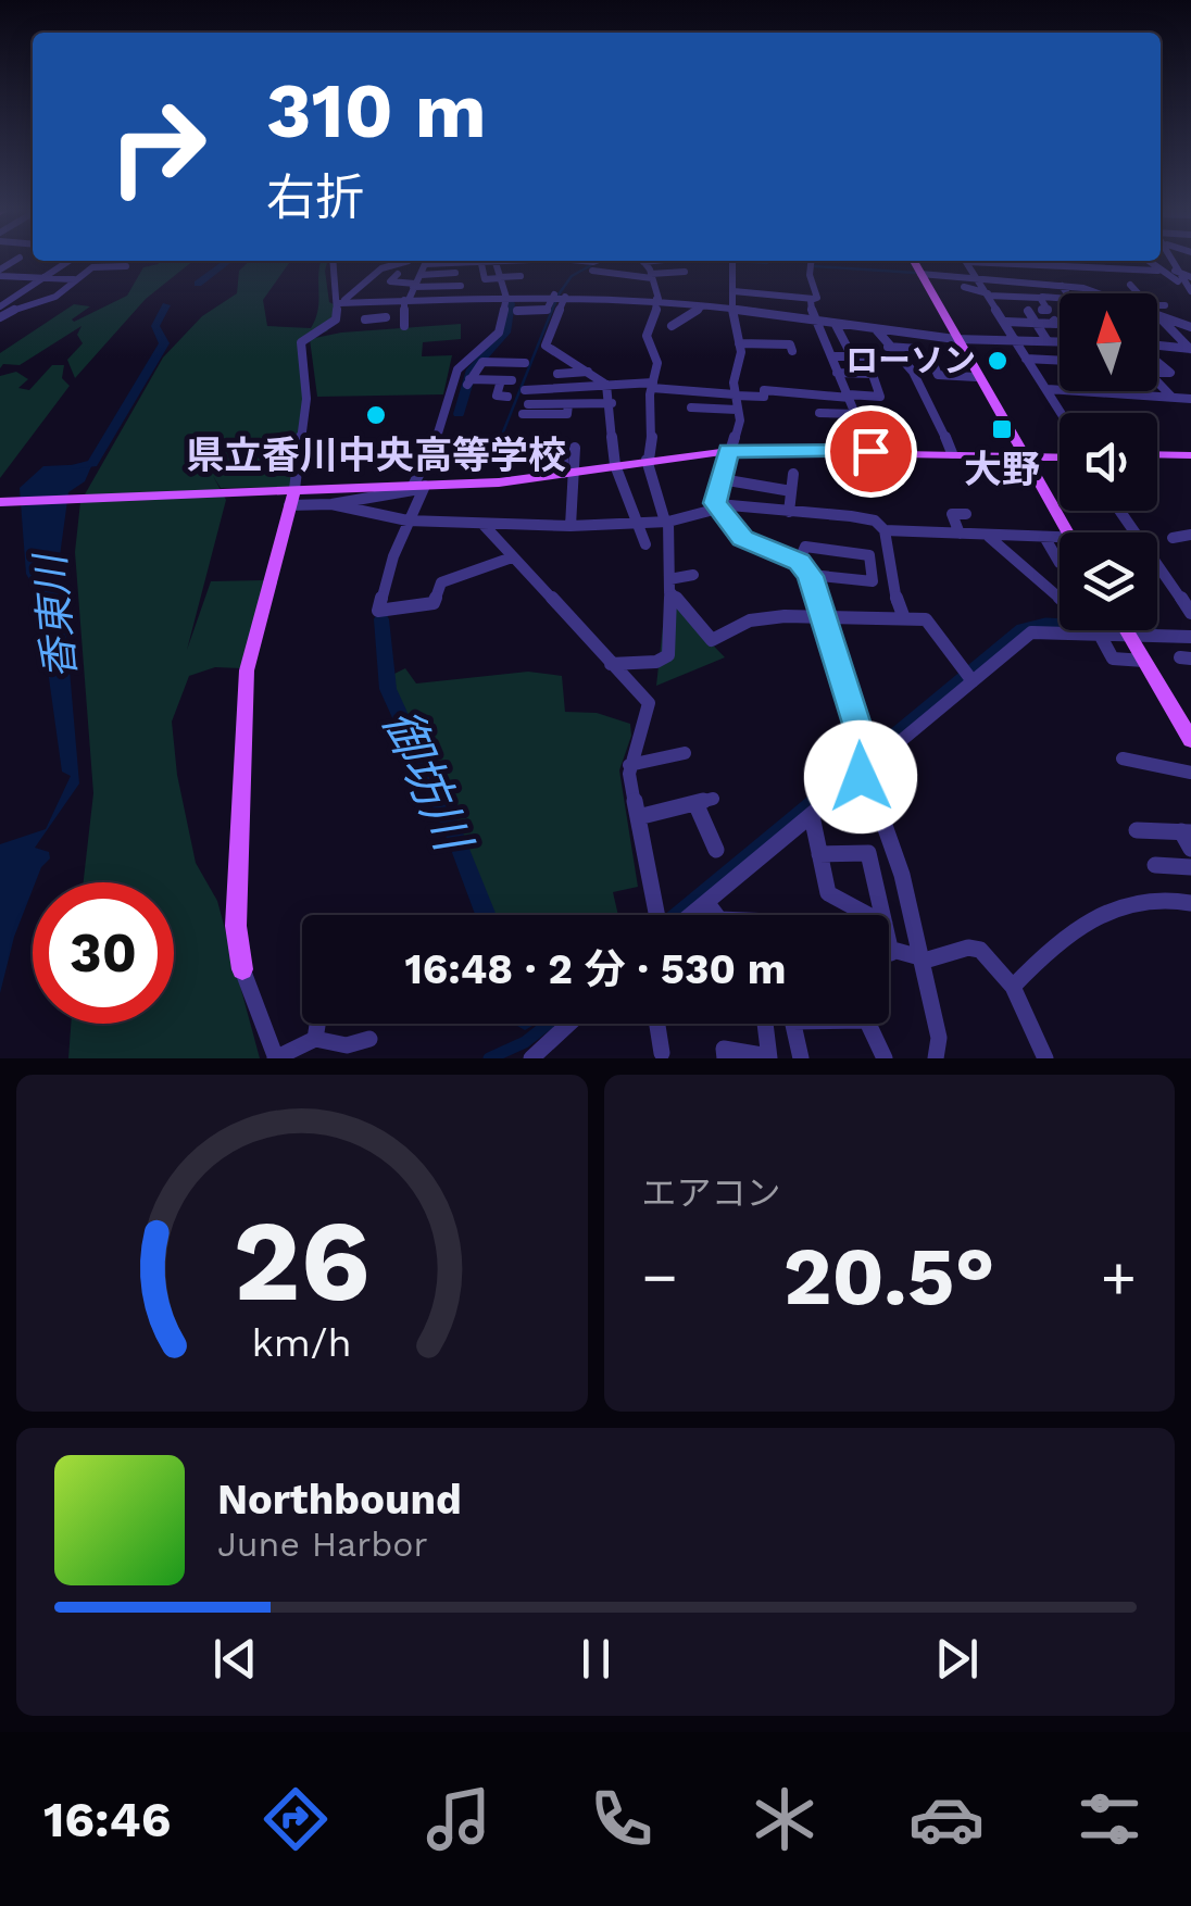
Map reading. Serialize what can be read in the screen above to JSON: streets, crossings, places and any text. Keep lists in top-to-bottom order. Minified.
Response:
{"water":["香東川","御坊川"],"places":{"other":["ローソン","県立香川中央高等学校"],"transit":["大野"]},"north":"top","page":{"turn":["310 m","右折"],"limit":"30","trip":"16:48 · 2 分 · 530 m","tile":"エアコン","heat":["−","20.5°","+"],"song":["Northbound","June Harbor"],"tabs":"16:46","gauge":["26","km/h"]}}
